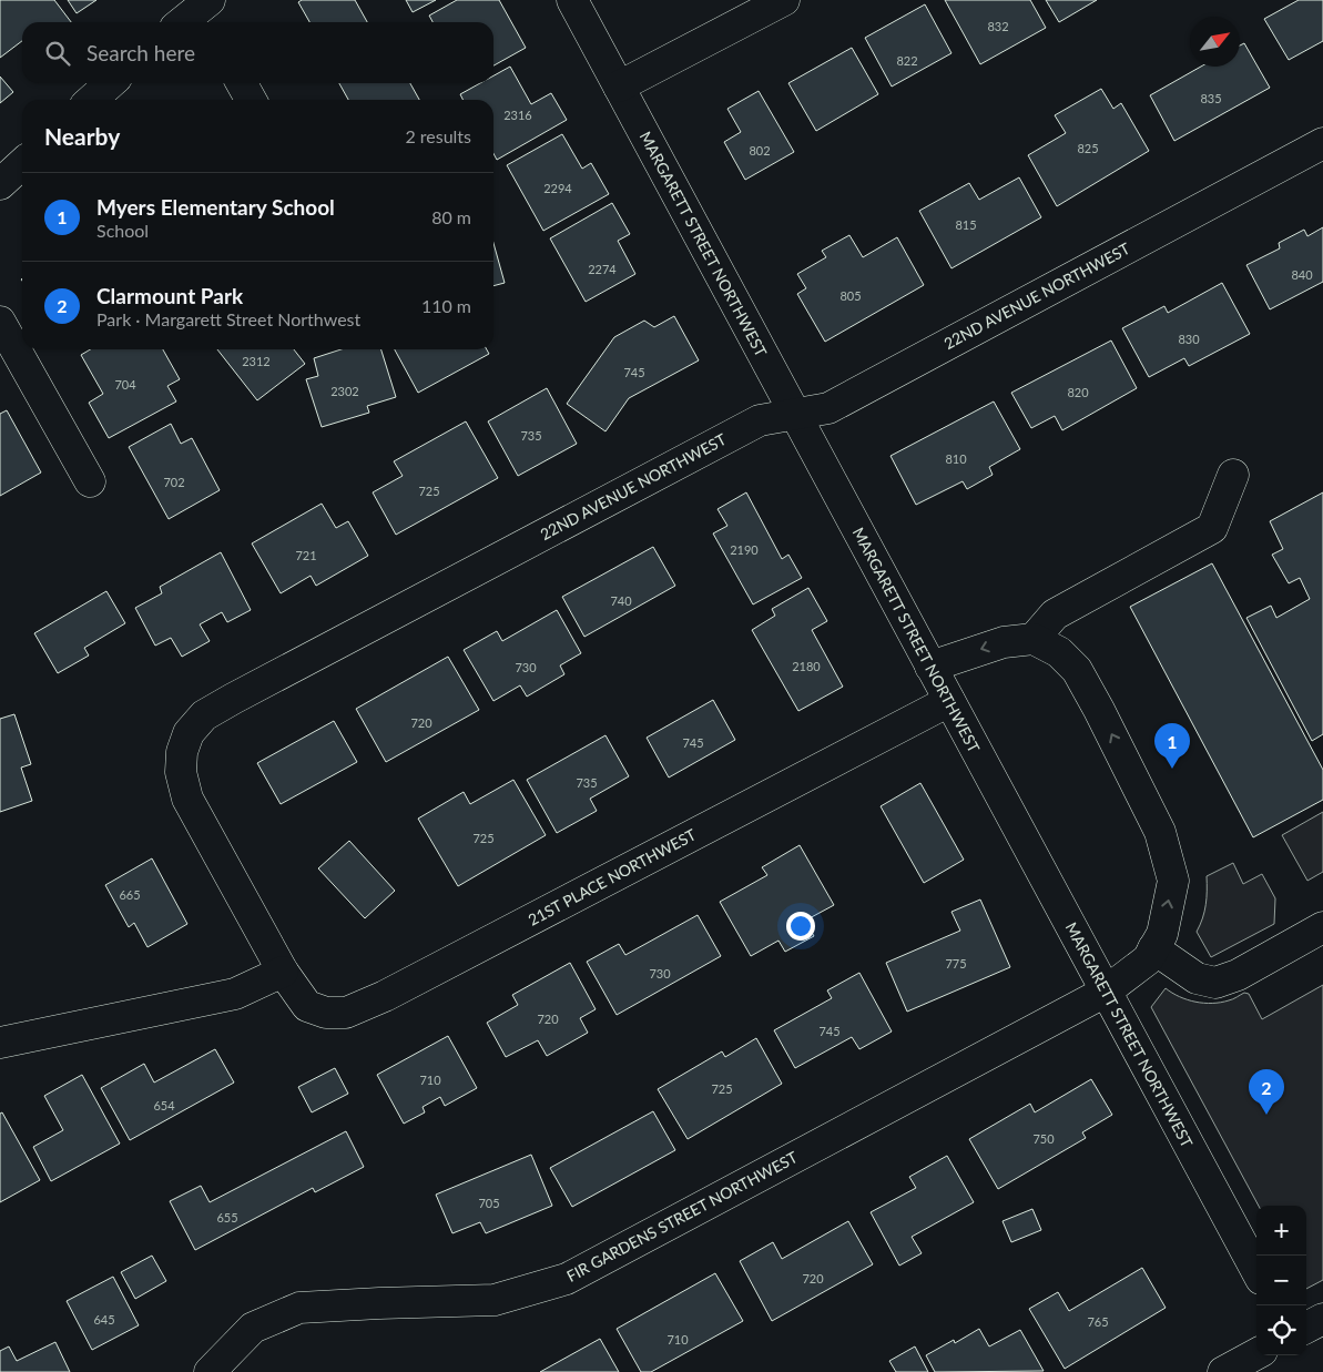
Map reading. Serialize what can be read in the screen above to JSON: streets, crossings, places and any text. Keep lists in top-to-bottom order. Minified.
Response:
{"streets":{"street":["MARGARETT STREET NORTHWEST","22ND AVENUE NORTHWEST","21ST PLACE NORTHWEST","FIR GARDENS STREET NORTHWEST"]},"crossings":[["MARGARETT STREET NORTHWEST","22ND AVENUE NORTHWEST"],["MARGARETT STREET NORTHWEST","21ST PLACE NORTHWEST"],["MARGARETT STREET NORTHWEST","FIR GARDENS STREET NORTHWEST"],["22ND AVENUE NORTHWEST","21ST PLACE NORTHWEST"]],"house_numbers":["832","822","835","2316","825","802","2294","815","2274","840","805","830","2312","745","704","2302","820","735","810","702","725","2190","721","740","2180","730","720","745","735","725","665","775","730","720","745","710","725","654","750","705","655","720","645","765","710"],"north":"top right","page":{"search":"Search here","heading":["Nearby","2 results"],"list":[{"mark":"1","name":"Myers Elementary School","note":"School","value":"80 m"},{"mark":"2","name":"Clarmount Park","note":"Park · Margarett Street Northwest","value":"110 m"}],"pins":["1","2"],"map_buttons":["+","−"]}}
